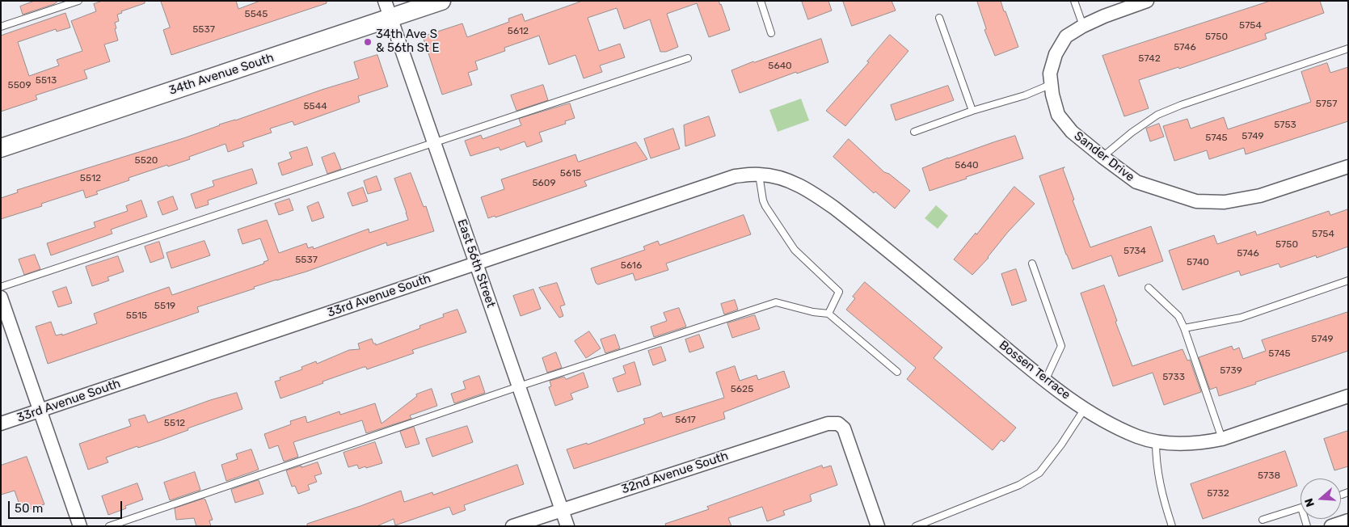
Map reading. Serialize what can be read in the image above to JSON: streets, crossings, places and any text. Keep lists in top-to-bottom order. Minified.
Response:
{"streets":{"street":["34th Avenue South","Sander Drive","East 56th Street","33rd Avenue South","Bossen Terrace","32nd Avenue South"]},"crossings":[["34th Avenue South","East 56th Street"],["East 56th Street","33rd Avenue South"],["East 56th Street","32nd Avenue South"],["33rd Avenue South","Bossen Terrace"]],"places":["34th Ave S & 56th St E"],"house_numbers":["5545","5754","5537","5612","5750","5746","5742","5640","5513","5509","5757","5544","5753","5749","5745","5520","5640","5615","5512","5609","5754","5750","5734","5746","5537","5740","5616","5519","5515","5749","5745","5739","5733","5625","5617","5512","5738","5732"],"scale_bar":"50 m","north":"left"}
